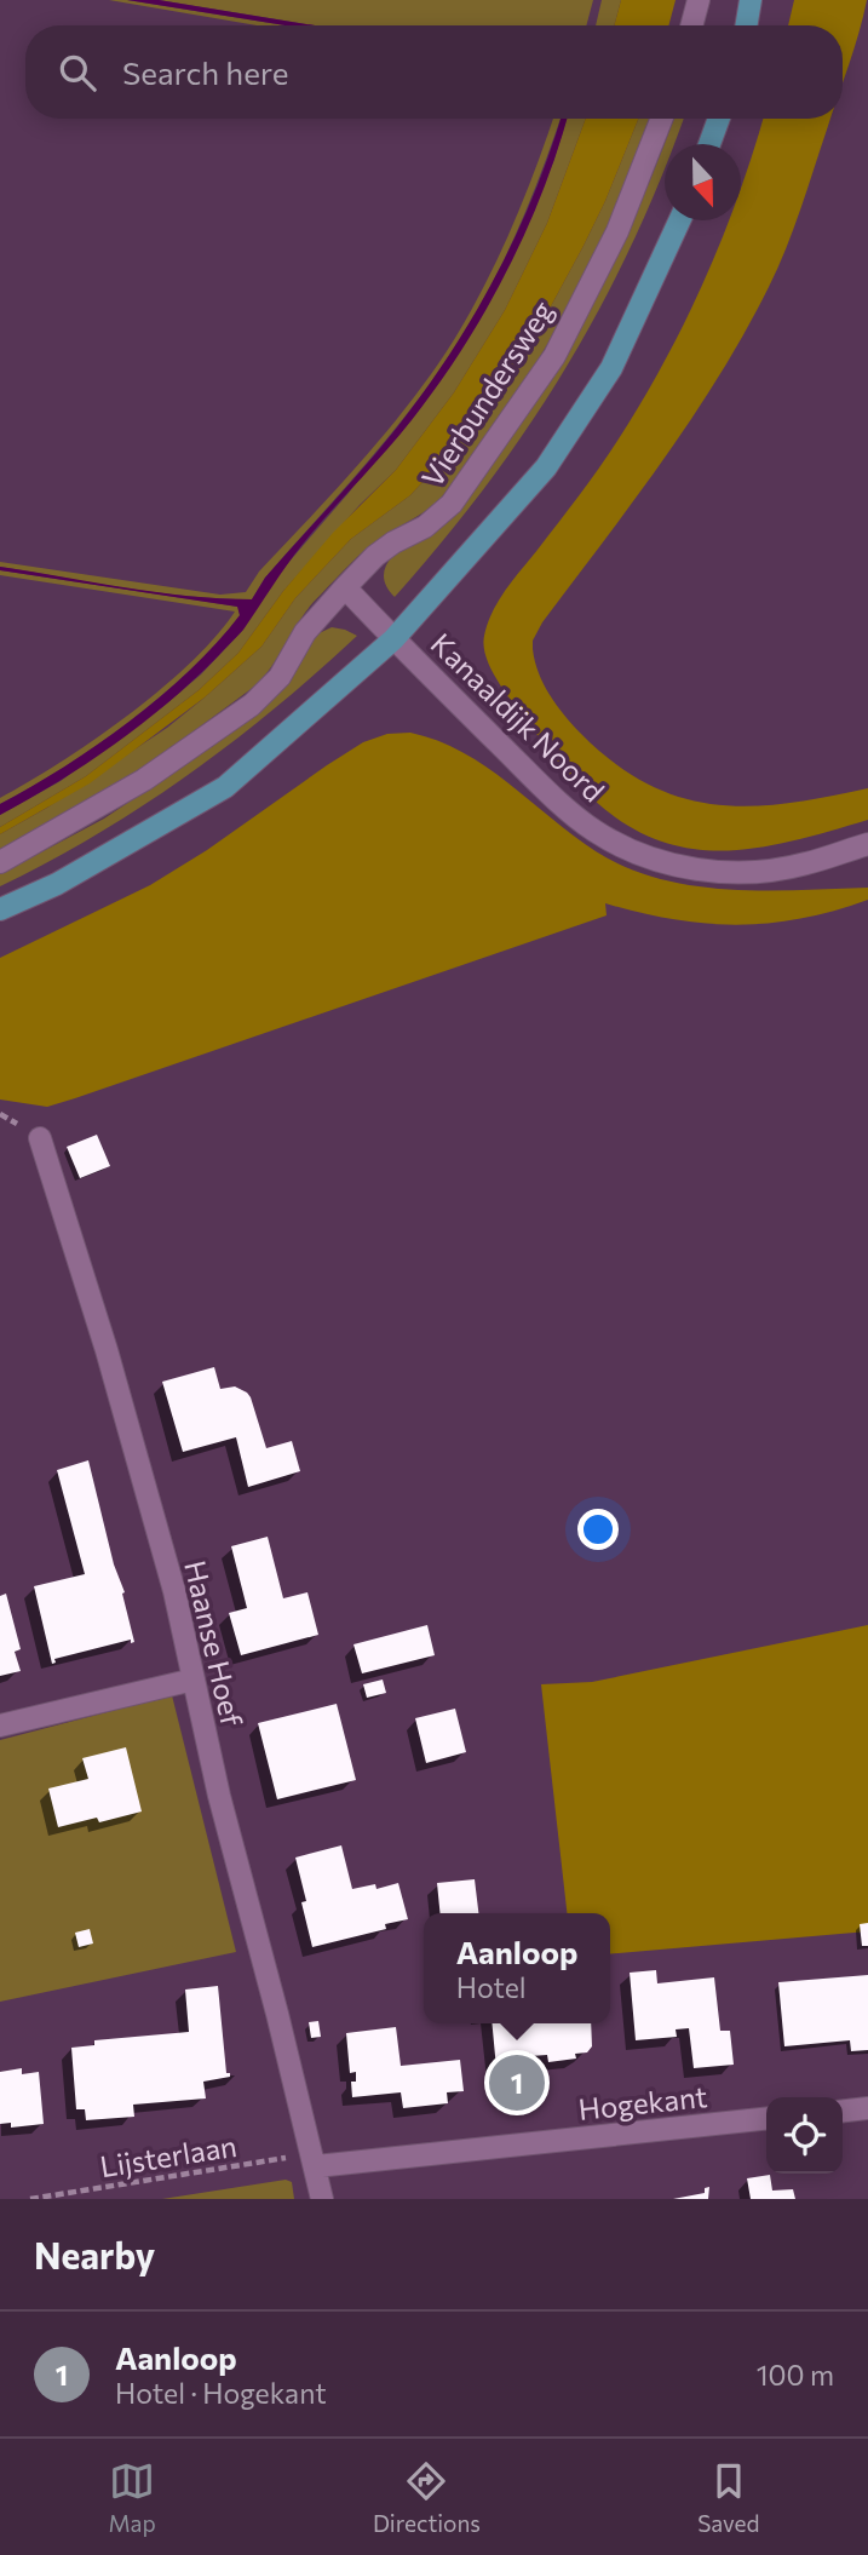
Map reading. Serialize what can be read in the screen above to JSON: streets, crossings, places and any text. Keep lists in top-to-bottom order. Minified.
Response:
{"streets":{"street":["Vierbundersweg","Kanaaldijk Noord","Haanse Hoef","Hogekant"],"path":["Lijsterlaan"]},"crossings":[["Vierbundersweg","Kanaaldijk Noord"],["Haanse Hoef","Hogekant"],["Haanse Hoef","Lijsterlaan"],["Hogekant","Lijsterlaan"]],"north":"bottom","page":{"search":"Search here","popup":["Aanloop","Hotel"],"pins":"1","heading":"Nearby","list":[{"mark":"1","name":"Aanloop","note":"Hotel · Hogekant","value":"100 m"}],"nav":["Map","Directions","Saved"]}}
